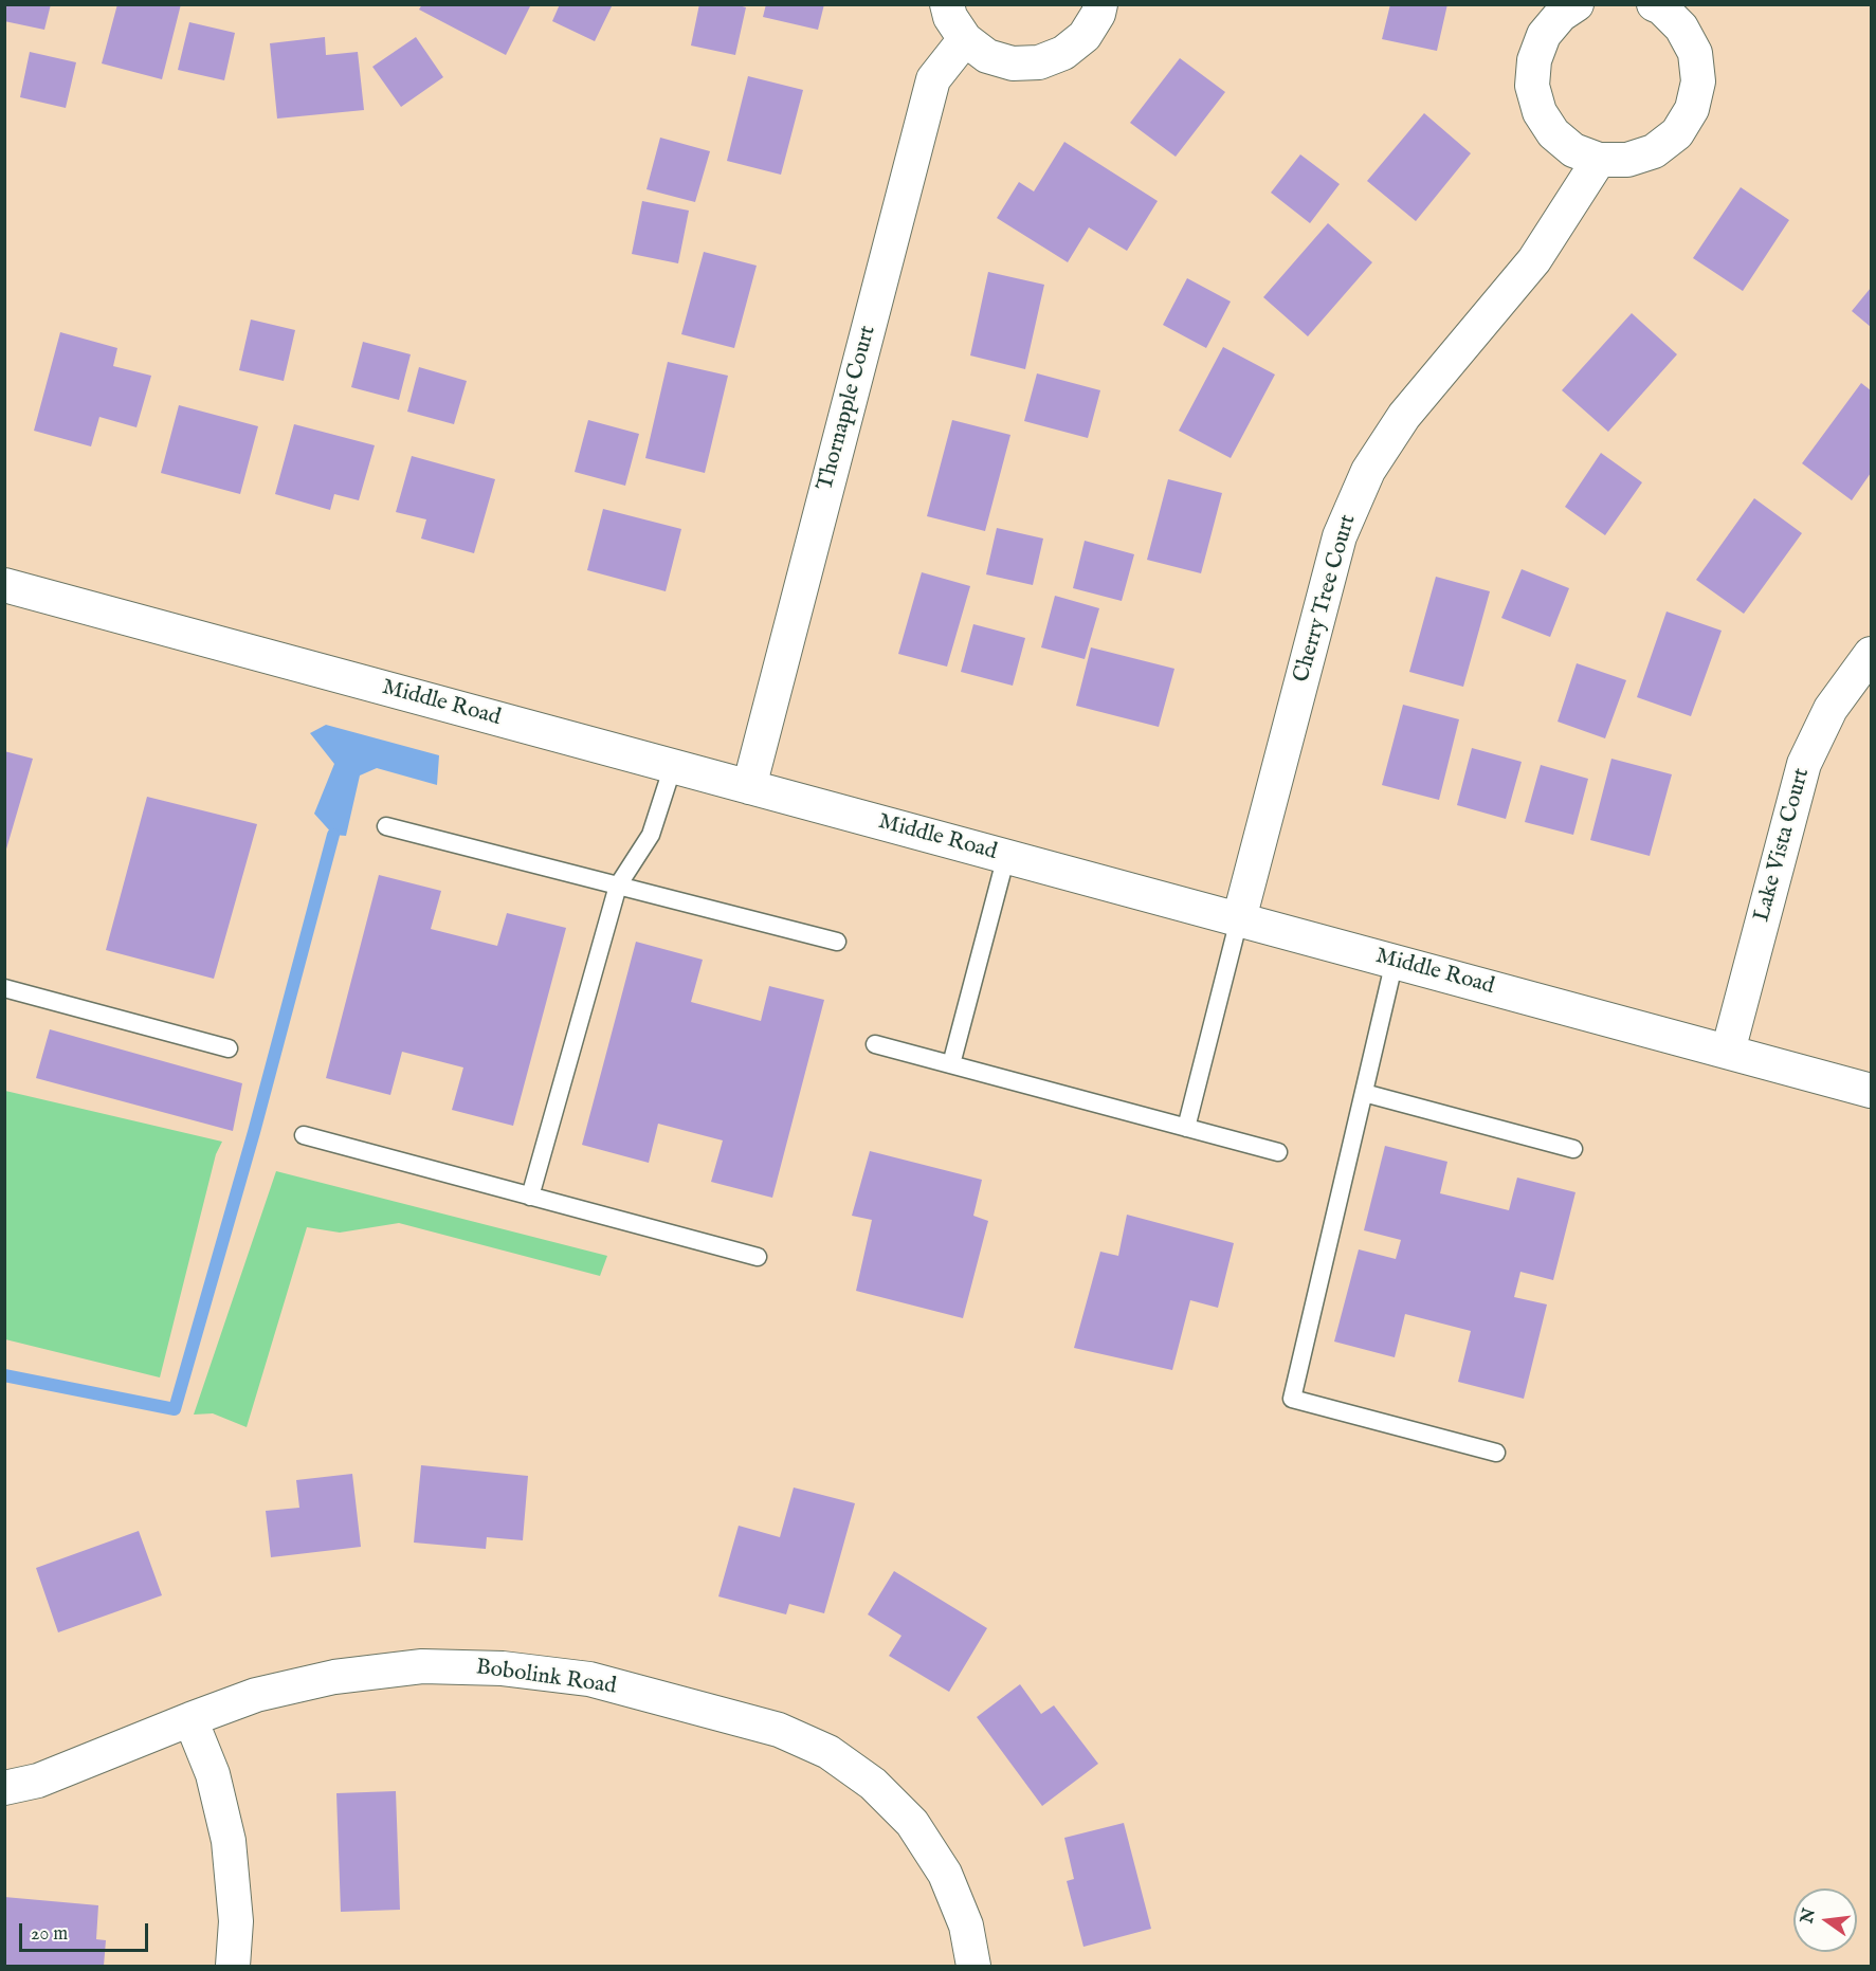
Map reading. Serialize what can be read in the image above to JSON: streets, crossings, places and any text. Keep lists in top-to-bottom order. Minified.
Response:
{"streets":{"street":["Thornapple Court","Cherry Tree Court","Middle Road","Lake Vista Court","Bobolink Road"]},"crossings":[["Thornapple Court","Middle Road"],["Cherry Tree Court","Middle Road"],["Middle Road","Lake Vista Court"]],"scale_bar":"20 m","north":"left"}
